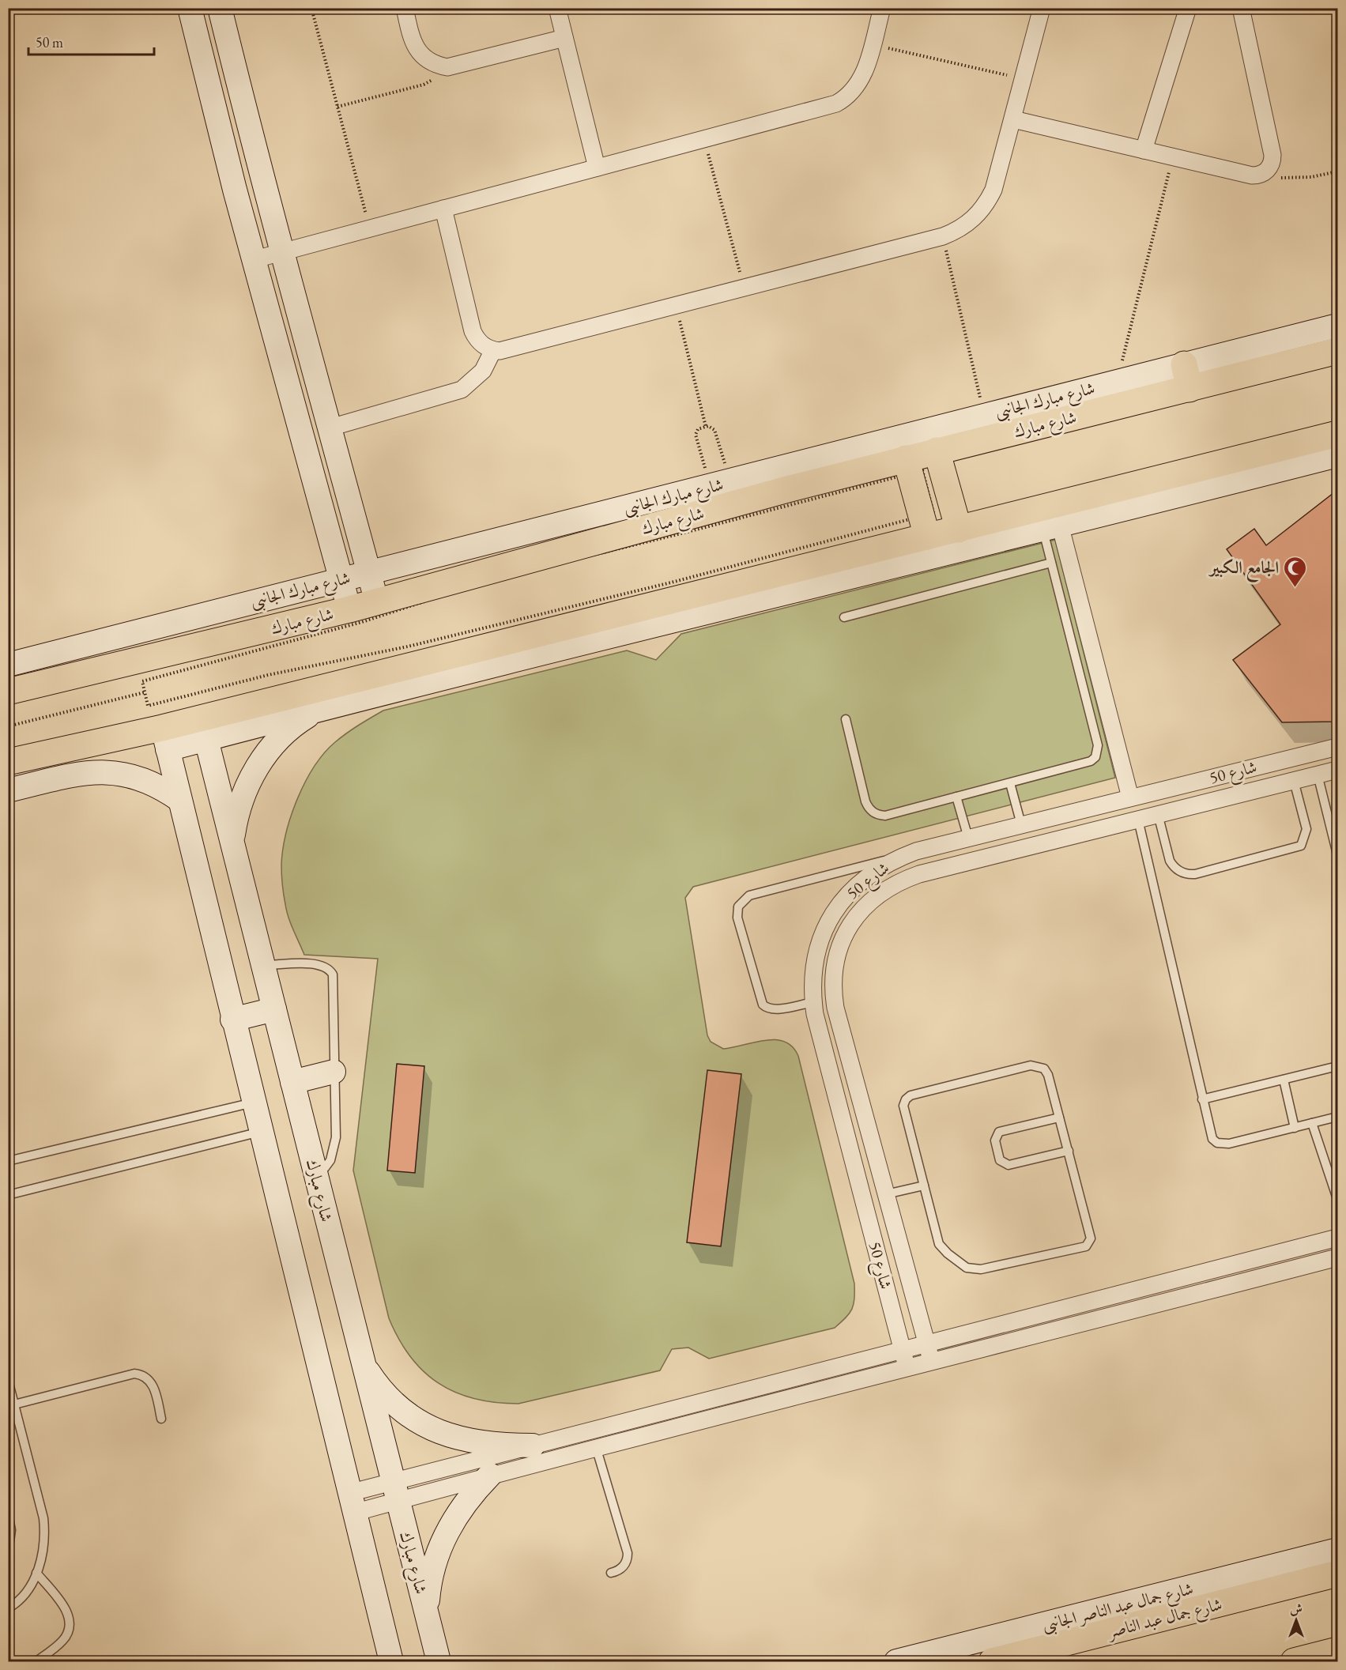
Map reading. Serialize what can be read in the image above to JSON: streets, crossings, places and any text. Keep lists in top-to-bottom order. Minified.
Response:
{"streets":{"main road":["شارع مبارك الجانبى","شارع مبارك","شارع جمال عبد الناصر الجانبى","شارع جمال عبد الناصر"],"street":["شارع 50"]},"crossings":[["شارع مبارك الجانبى","شارع مبارك"],["شارع جمال عبد الناصر الجانبى","شارع جمال عبد الناصر"]],"places":{"mosque":["الجامع الكبير"]},"scale_bar":"50 m","north":"top"}
